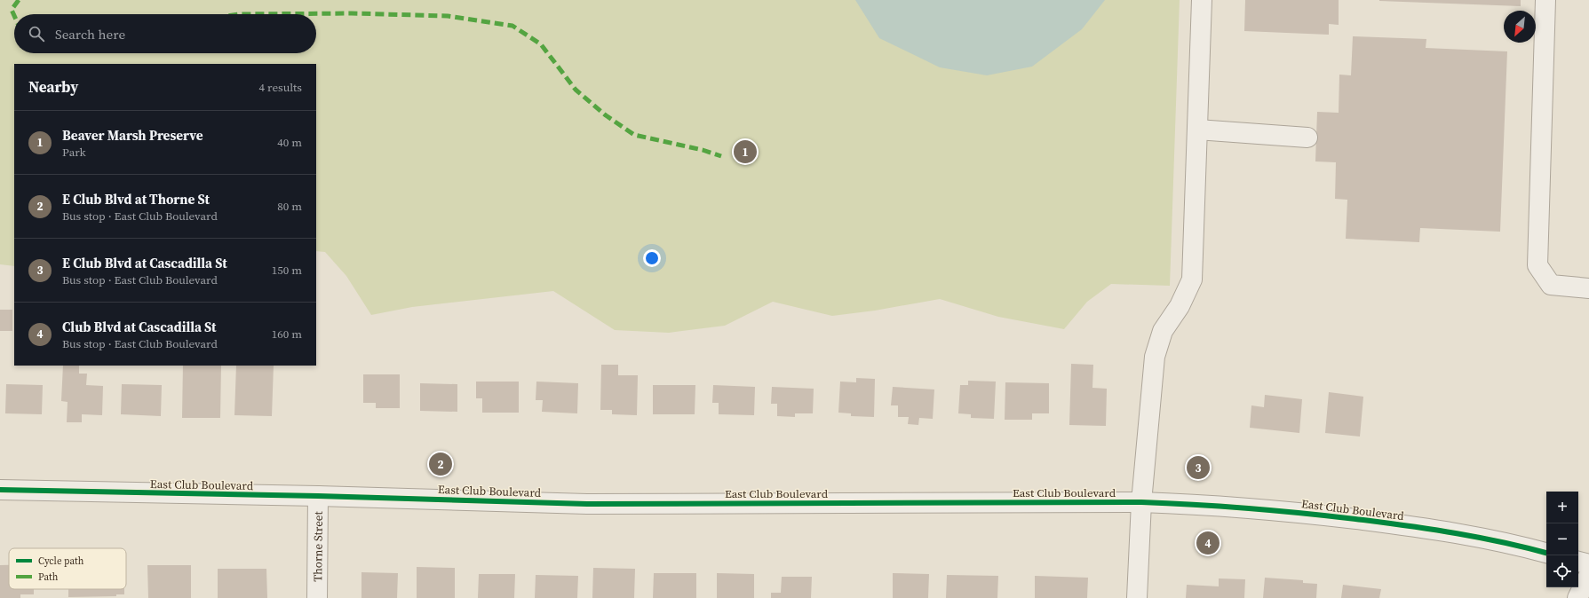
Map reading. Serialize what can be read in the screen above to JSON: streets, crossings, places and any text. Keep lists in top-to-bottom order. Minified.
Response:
{"streets":{"street":["East Club Boulevard","Thorne Street"]},"crossings":[["East Club Boulevard","Thorne Street"]],"legend":["Cycle path","Path"],"north":"bottom left","page":{"search":"Search here","heading":["Nearby","4 results"],"list":[{"mark":"1","name":"Beaver Marsh Preserve","note":"Park","value":"40 m"},{"mark":"2","name":"E Club Blvd at Thorne St","note":"Bus stop · East Club Boulevard","value":"80 m"},{"mark":"3","name":"E Club Blvd at Cascadilla St","note":"Bus stop · East Club Boulevard","value":"150 m"},{"mark":"4","name":"Club Blvd at Cascadilla St","note":"Bus stop · East Club Boulevard","value":"160 m"}],"pins":["1","2","3","4"],"map_buttons":["+","−"]}}
